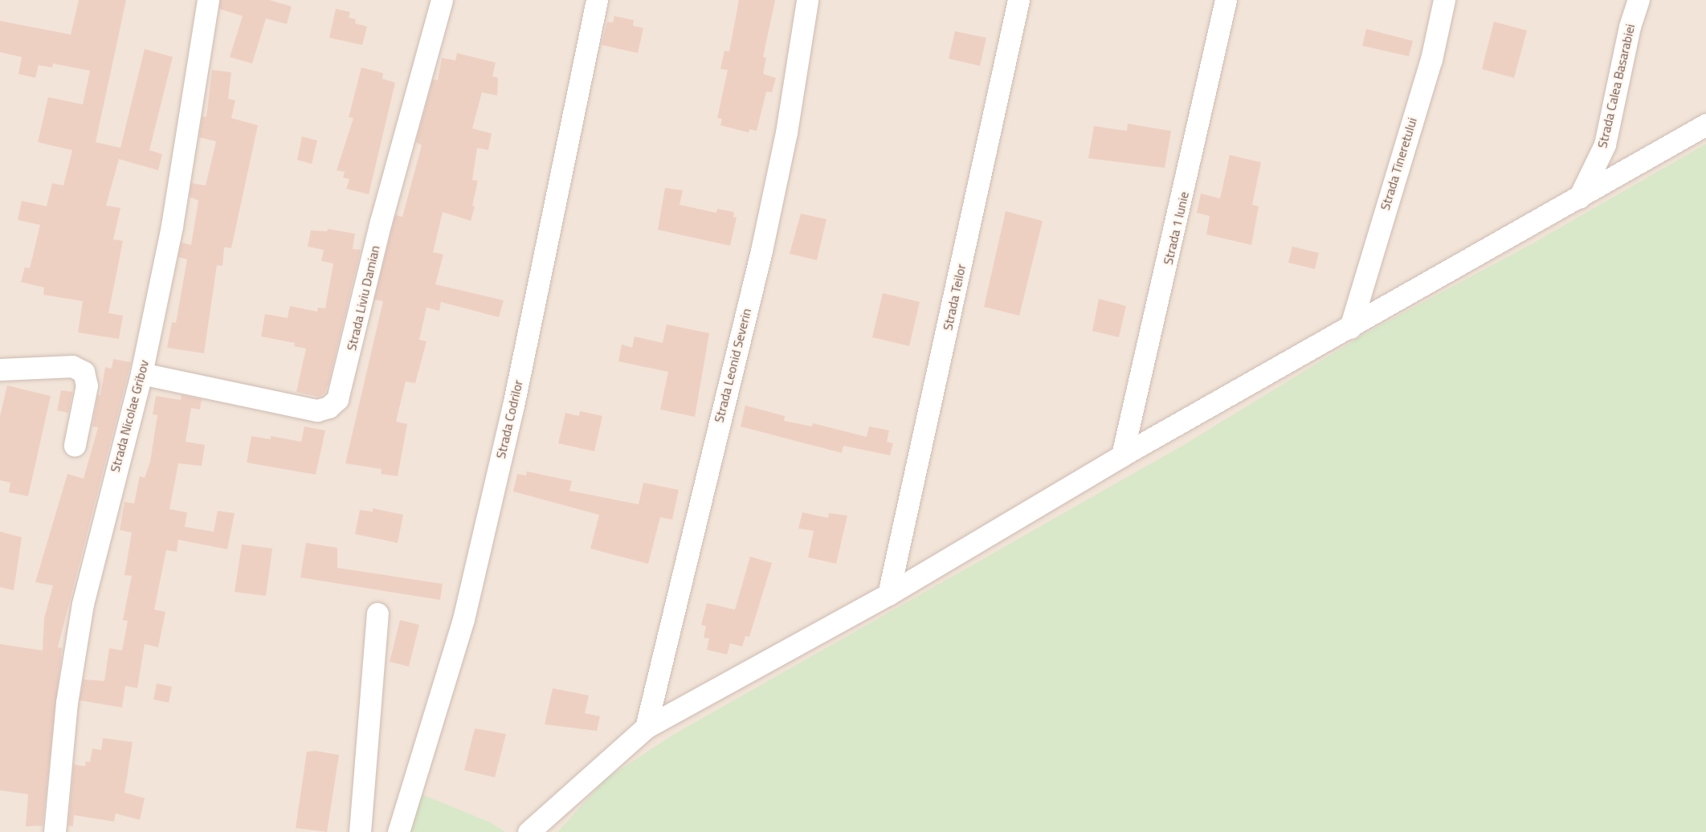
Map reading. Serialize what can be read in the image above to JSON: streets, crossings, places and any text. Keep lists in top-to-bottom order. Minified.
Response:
{"streets":{"street":["Strada Calea Basarabiei","Strada Tineretului","Strada 1 Iunie","Strada Teilor","Strada Liviu Damian","Strada Leonid Severin","Strada Nicolae Gribov","Strada Codrilor"]},"crossings":[["Strada Liviu Damian","Strada Nicolae Gribov"]]}
